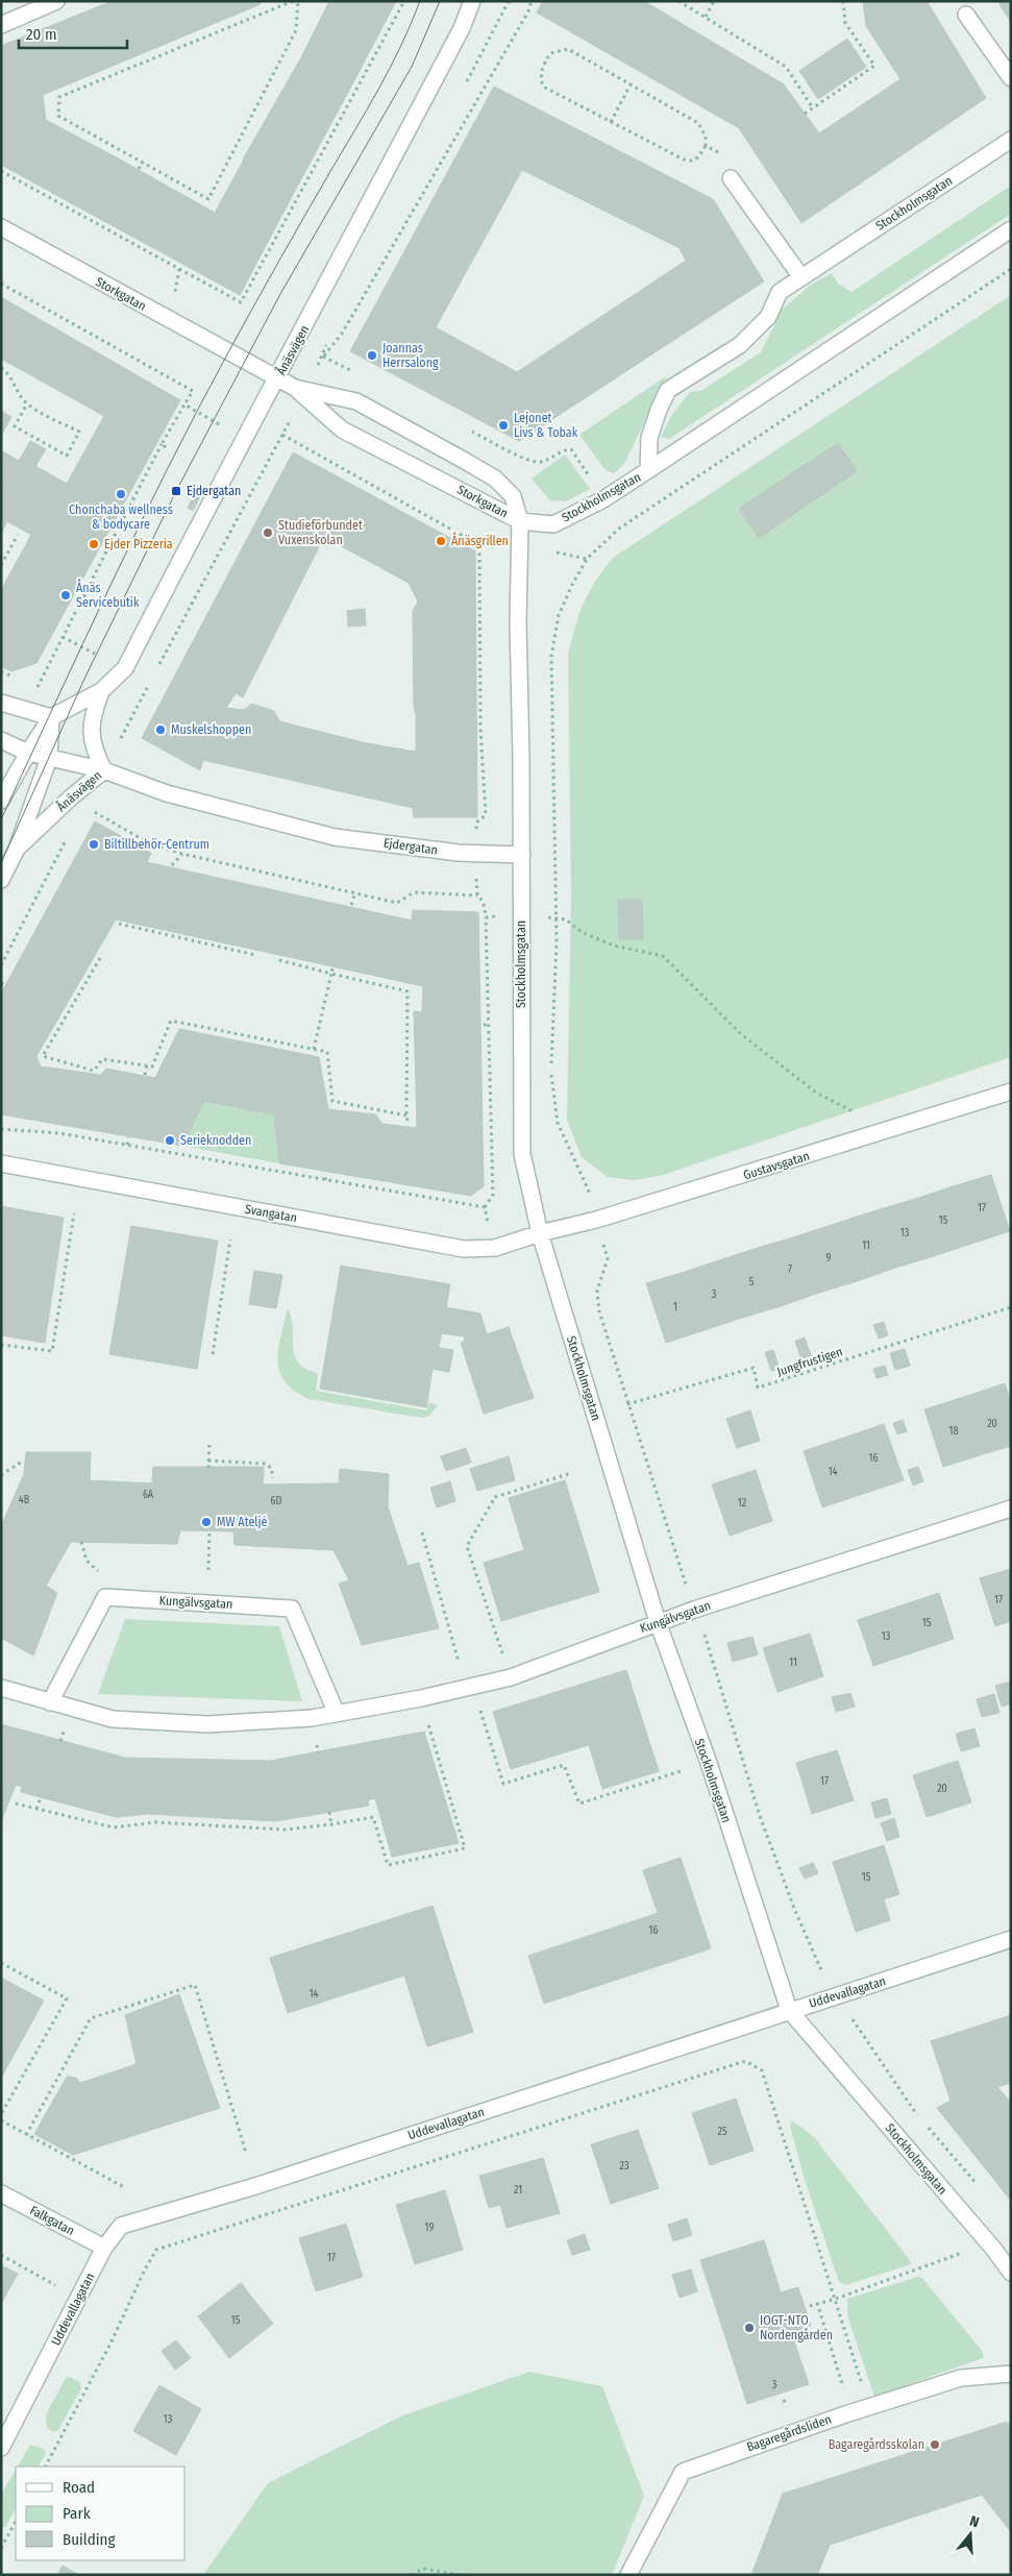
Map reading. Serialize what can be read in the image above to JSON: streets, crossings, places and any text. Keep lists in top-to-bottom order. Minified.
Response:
{"streets":{"street":["Stockholmsgatan","Storkgatan","Ånäsvägen","Ejdergatan","Gustavsgatan","Svangatan","Kungälvsgatan","Uddevallagatan","Falkgatan","Bagaregårdsliden"],"path":["Jungfrustigen"]},"crossings":[["Stockholmsgatan","Storkgatan"],["Stockholmsgatan","Ejdergatan"],["Stockholmsgatan","Gustavsgatan"],["Stockholmsgatan","Svangatan"],["Stockholmsgatan","Kungälvsgatan"],["Stockholmsgatan","Uddevallagatan"],["Storkgatan","Ånäsvägen"],["Ånäsvägen","Ejdergatan"],["Gustavsgatan","Svangatan"],["Uddevallagatan","Falkgatan"]],"places":{"other":["Joannas Herrsalong","Lejonet Livs & Tobak","Chonchaba wellness & bodycare","Studieförbundet Vuxenskolan","Ånäsgrillen","Ejder Pizzeria","Ånäs Servicebutik","Muskelshoppen","Biltillbehör-Centrum","Serieknodden","MW Ateljé","IOGT-NTO Nordengården","Bagaregårdsskolan"],"transit":["Ejdergatan"]},"house_numbers":["17","15","13","11","9","7","5","3","1","20","18","16","14","6A","4B","6D","12","17","15","13","11","17","20","15","16","14","25","23","21","19","17","15","3","13"],"legend":["Road","Park","Building"],"scale_bar":"20 m","north":"top"}
